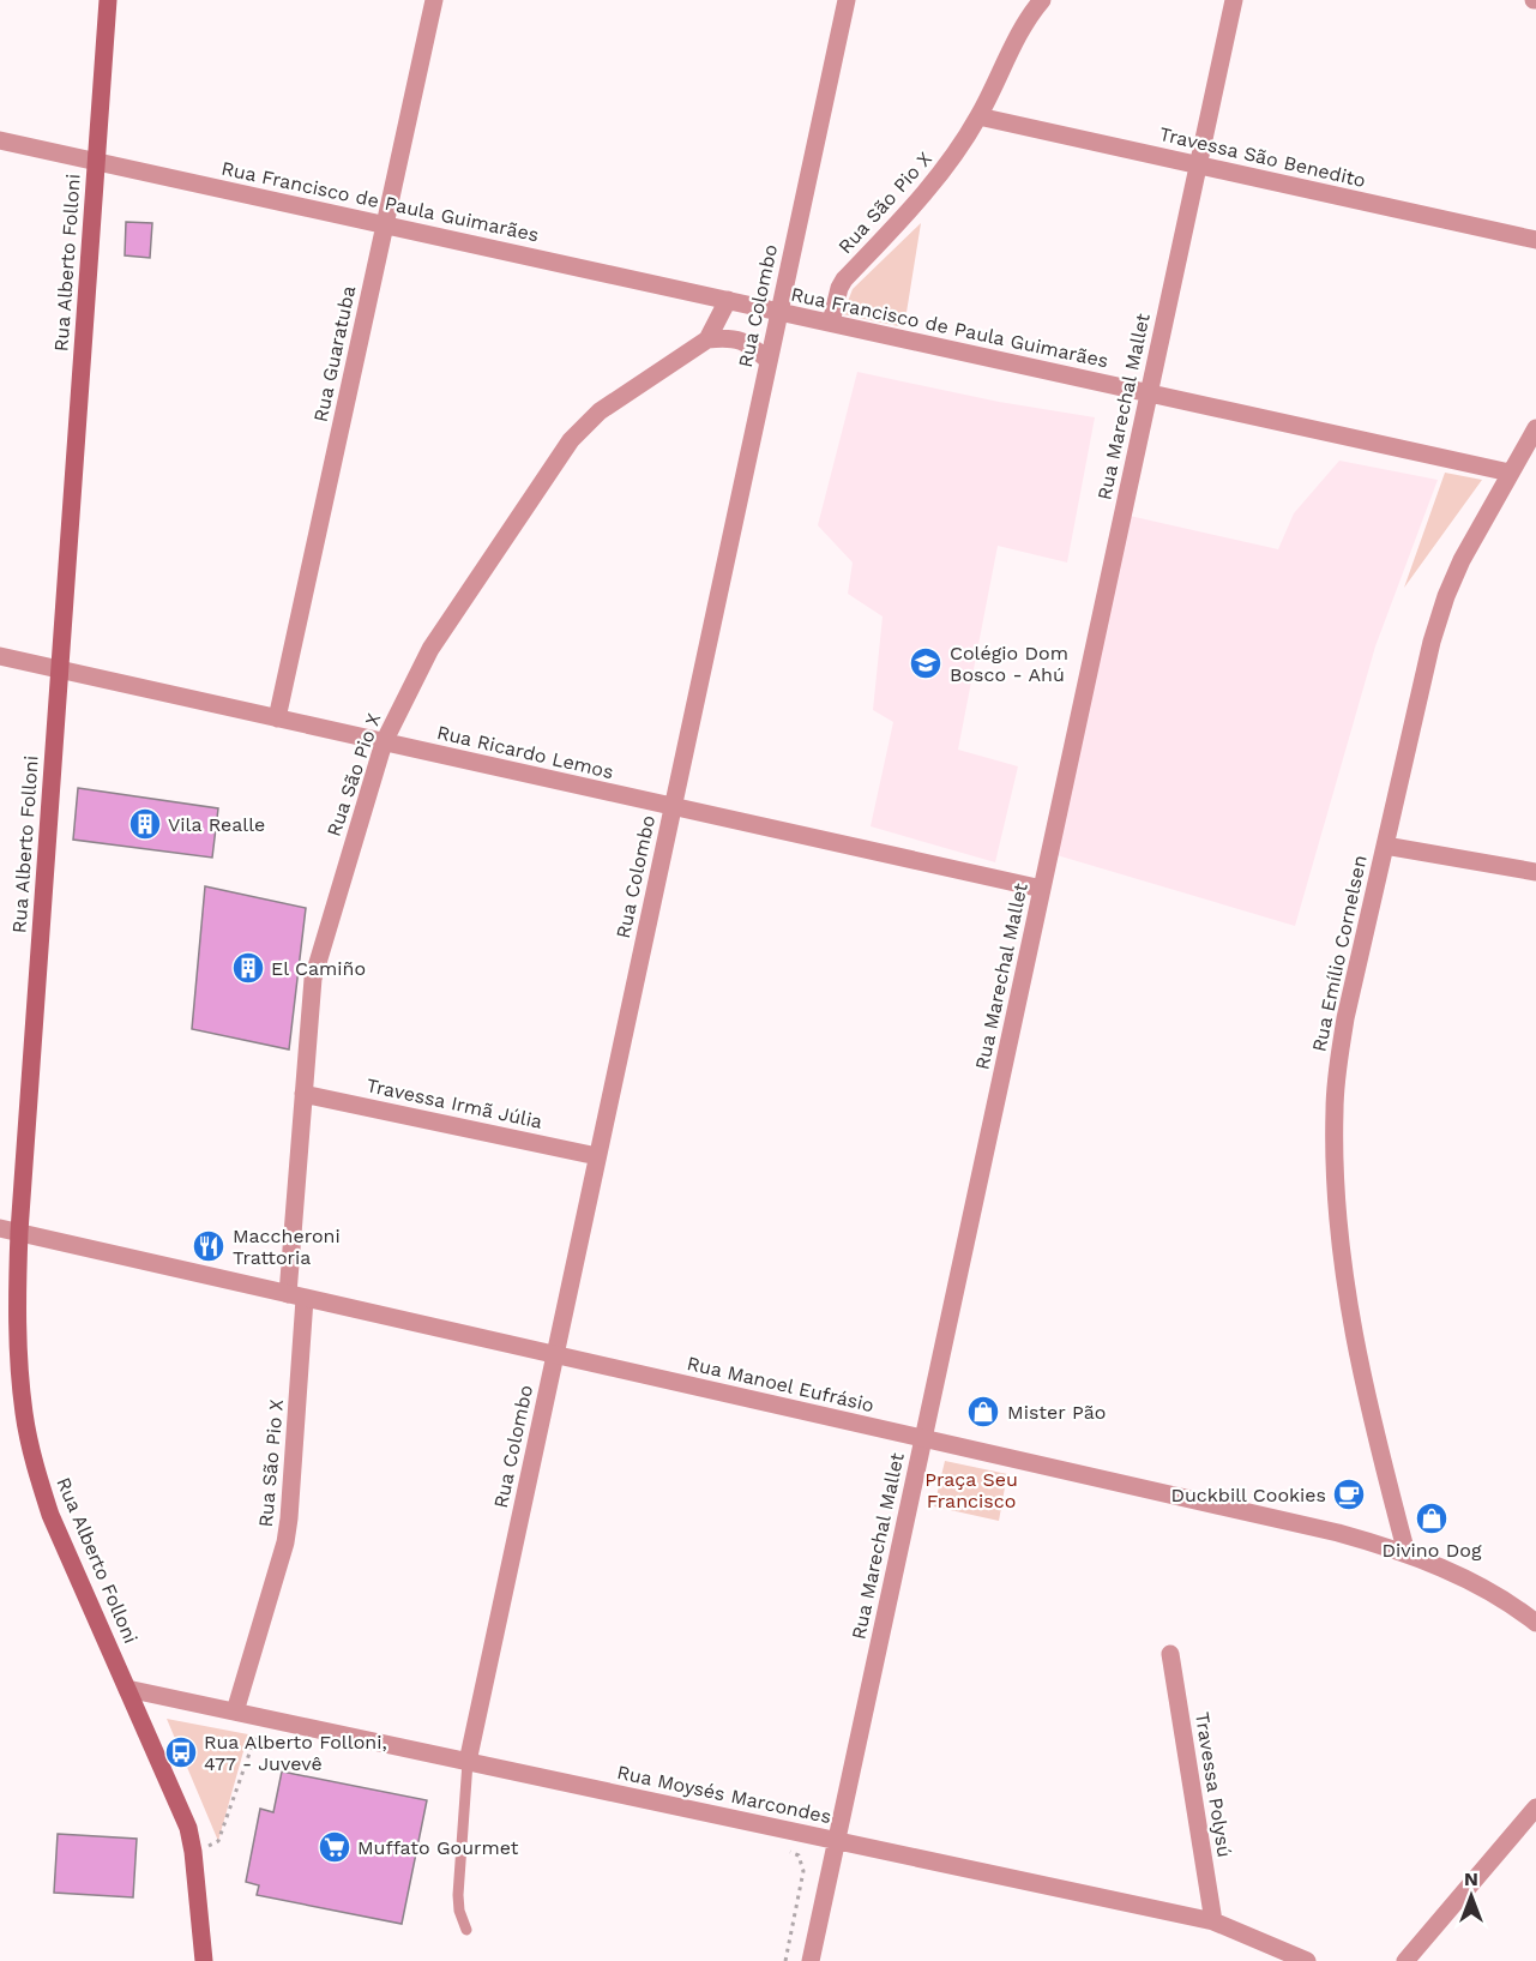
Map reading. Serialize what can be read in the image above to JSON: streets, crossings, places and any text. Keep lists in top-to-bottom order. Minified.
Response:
{"streets":{"main road":["Rua Alberto Folloni"],"street":["Travessa São Benedito","Rua Francisco de Paula Guimarães","Rua São Pio X","Rua Colombo","Rua Guaratuba","Rua Marechal Mallet","Rua Ricardo Lemos","Rua Emílio Cornelsen","Travessa Irmã Júlia","Rua Manoel Eufrásio","Travessa Polysú","Rua Moysés Marcondes"]},"crossings":[["Travessa São Benedito","Rua São Pio X"],["Travessa São Benedito","Rua Marechal Mallet"],["Rua Francisco de Paula Guimarães","Rua São Pio X"],["Rua Francisco de Paula Guimarães","Rua Alberto Folloni"],["Rua Francisco de Paula Guimarães","Rua Colombo"],["Rua Francisco de Paula Guimarães","Rua Guaratuba"],["Rua Francisco de Paula Guimarães","Rua Marechal Mallet"],["Rua Francisco de Paula Guimarães","Rua Emílio Cornelsen"],["Rua São Pio X","Rua Ricardo Lemos"],["Rua São Pio X","Travessa Irmã Júlia"],["Rua São Pio X","Rua Manoel Eufrásio"],["Rua São Pio X","Rua Moysés Marcondes"],["Rua Alberto Folloni","Rua Ricardo Lemos"],["Rua Alberto Folloni","Rua Manoel Eufrásio"],["Rua Alberto Folloni","Rua Moysés Marcondes"],["Rua Colombo","Rua Ricardo Lemos"],["Rua Colombo","Travessa Irmã Júlia"],["Rua Colombo","Rua Manoel Eufrásio"],["Rua Colombo","Rua Moysés Marcondes"],["Rua Guaratuba","Rua Ricardo Lemos"],["Rua Marechal Mallet","Rua Ricardo Lemos"],["Rua Marechal Mallet","Rua Manoel Eufrásio"],["Rua Marechal Mallet","Rua Moysés Marcondes"],["Rua Emílio Cornelsen","Rua Manoel Eufrásio"],["Travessa Polysú","Rua Moysés Marcondes"]],"parks":["Praça Seu Francisco"],"places":{"school or university":["Colégio Dom Bosco - Ahú"],"building":["Vila Realle","El Camiño"],"restaurant":["Maccheroni Trattoria"],"shop":["Mister Pão","Divino Dog"],"cafe":["Duckbill Cookies"],"bus stop":["Rua Alberto Folloni, 477 - Juvevê"],"supermarket":["Muffato Gourmet"]},"north":"top"}
